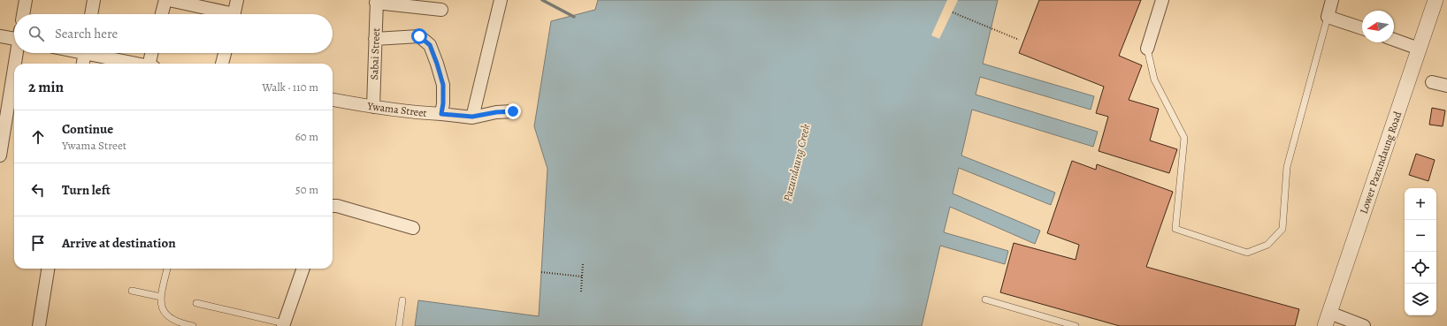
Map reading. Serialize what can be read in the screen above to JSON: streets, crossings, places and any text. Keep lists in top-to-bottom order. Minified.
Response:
{"streets":{"street":["Sabai Street","Ywama Street","Lower Pazundaung Road"]},"crossings":[["Sabai Street","Ywama Street"]],"water":["Pazundaung Creek"],"north":"left","page":{"search":"Search here","heading":["2 min","Walk · 110 m"],"list":[["Continue","Ywama Street","60 m"],["Turn left","50 m"],"Arrive at destination"],"map_buttons":["+","−"]}}
